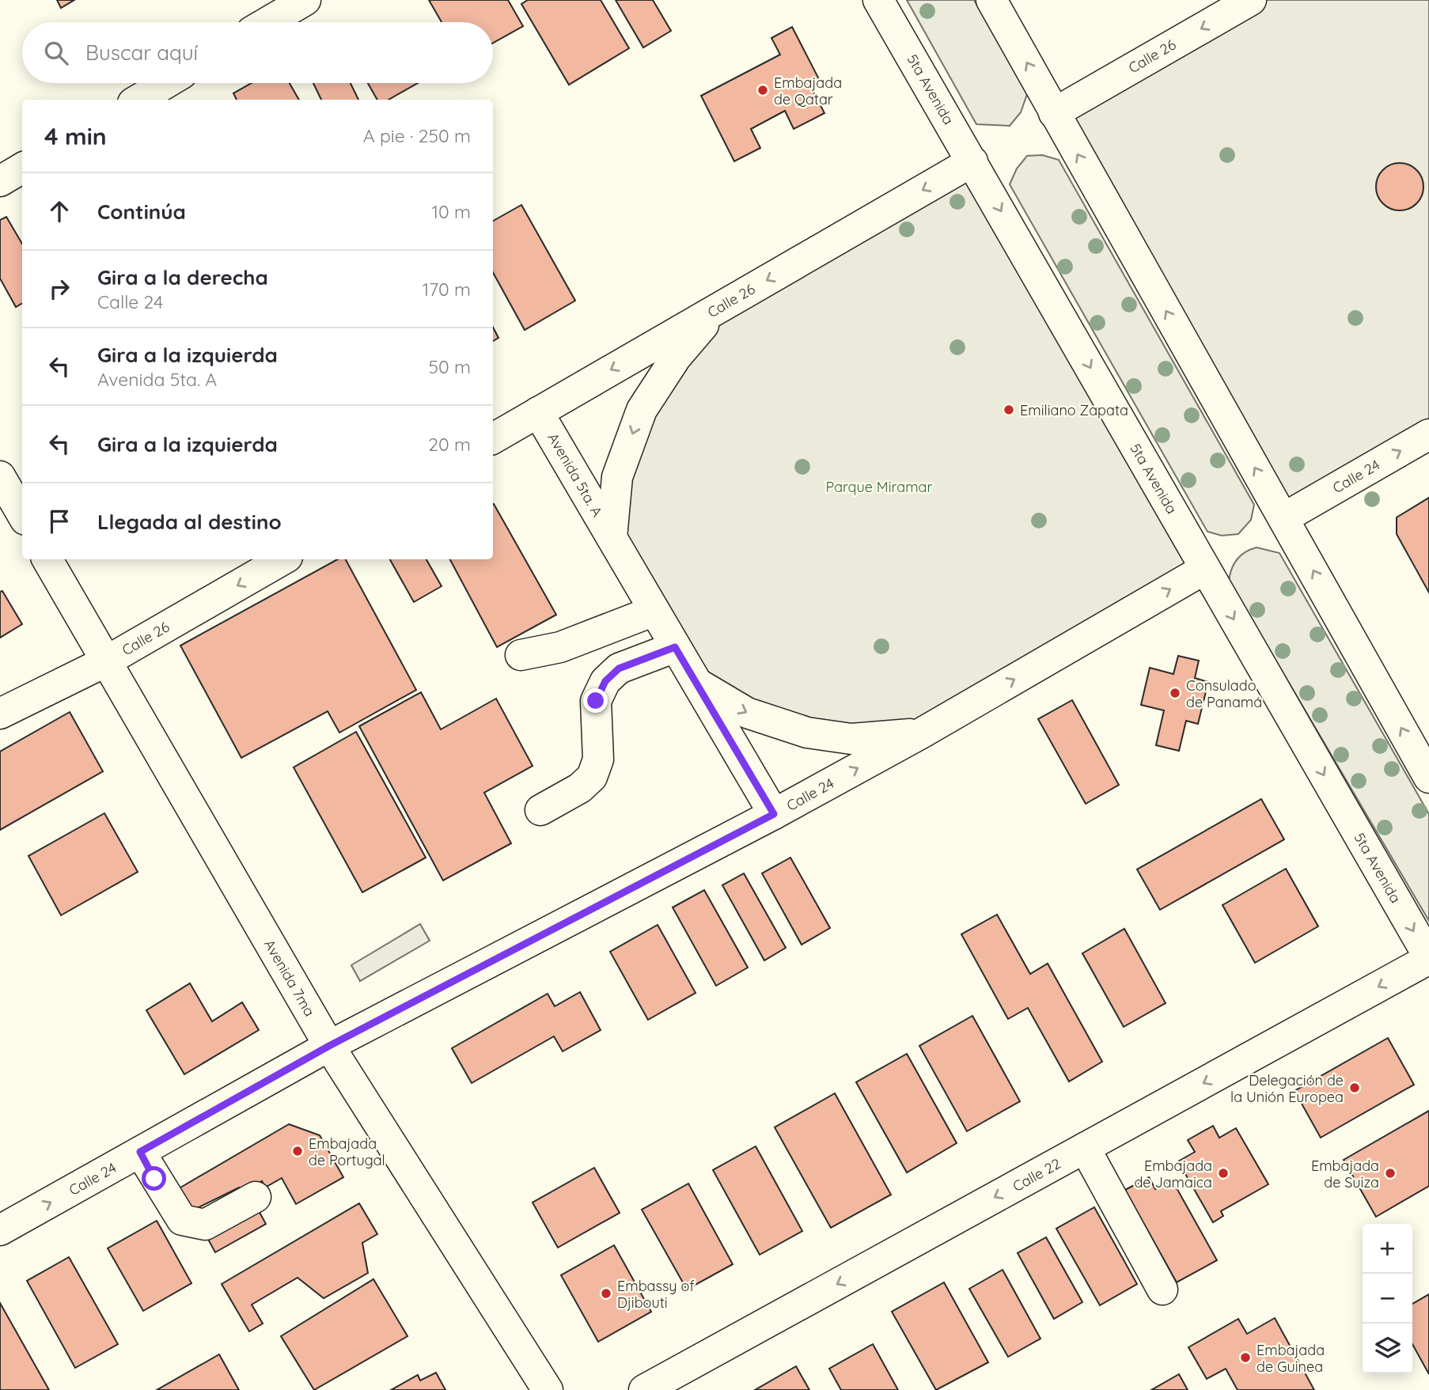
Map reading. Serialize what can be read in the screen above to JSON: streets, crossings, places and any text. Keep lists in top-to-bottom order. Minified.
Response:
{"streets":{"main road":["Calle 26","5ta Avenida","Avenida 5ta. A","Calle 24","Avenida 7ma","Calle 22"]},"crossings":[["Calle 26","5ta Avenida"],["Calle 26","Avenida 5ta. A"],["Calle 26","Avenida 7ma"],["5ta Avenida","Calle 24"],["5ta Avenida","Calle 22"],["Avenida 5ta. A","Calle 24"],["Calle 24","Avenida 7ma"]],"one_way":["Calle 26","Calle 24","Calle 22"],"parks":["Parque Miramar"],"places":["Embajada de Qatar","Emiliano Zapata","Consulado de Panamá","Delegación de la Unión Europea","Embajada de Portugal","Embajada de Jamaica","Embajada de Suiza","Embassy of Djibouti","Embajada de Guinea"],"page":{"search":"Buscar aquí","heading":["4 min","A pie · 250 m"],"list":[["Continúa","10 m"],["Gira a la derecha","Calle 24","170 m"],["Gira a la izquierda","Avenida 5ta. A","50 m"],["Gira a la izquierda","20 m"],"Llegada al destino"],"map_buttons":["+","−"]}}
